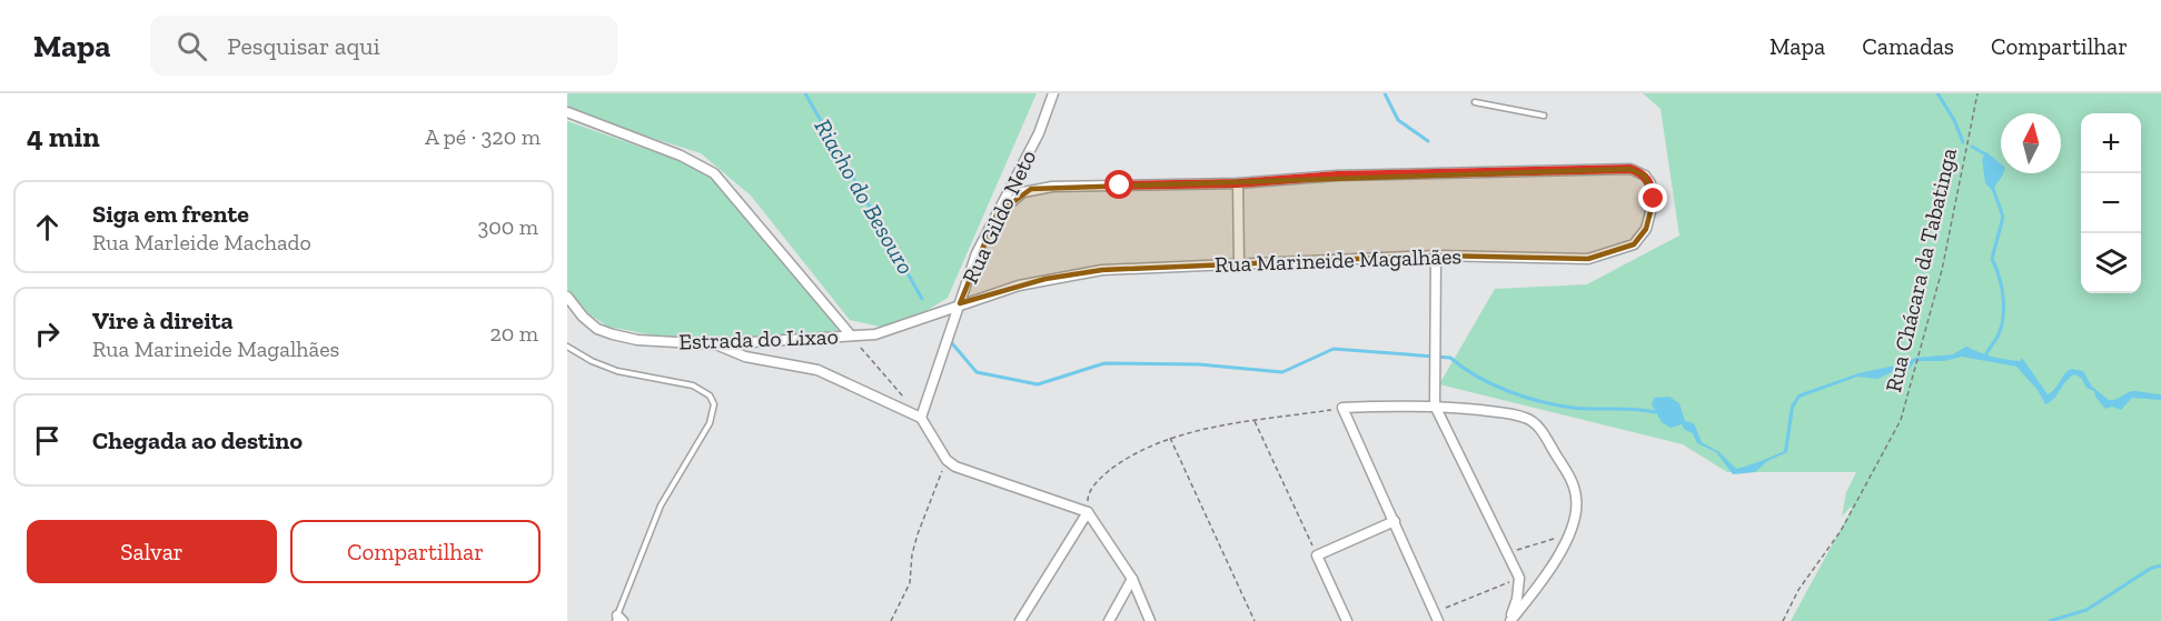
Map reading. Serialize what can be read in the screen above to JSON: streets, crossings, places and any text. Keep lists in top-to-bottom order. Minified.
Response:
{"streets":{"street":["Rua Gildo Neto","Rua Marineide Magalhães","Estrada do Lixao"],"path":["Rua Chácara da Tabatinga"]},"crossings":[["Rua Gildo Neto","Rua Marineide Magalhães"],["Rua Gildo Neto","Estrada do Lixao"],["Rua Marineide Magalhães","Estrada do Lixao"]],"water":["Riacho do Besouro"],"north":"top","page":{"header":"Mapa","search":"Pesquisar aqui","nav":["Mapa","Camadas","Compartilhar"],"heading":["4 min","A pé · 320 m"],"map_buttons":["+","−"],"list":[["Siga em frente","Rua Marleide Machado","300 m"],["Vire à direita","Rua Marineide Magalhães","20 m"],"Chegada ao destino"],"buttons":["Salvar","Compartilhar"]}}
